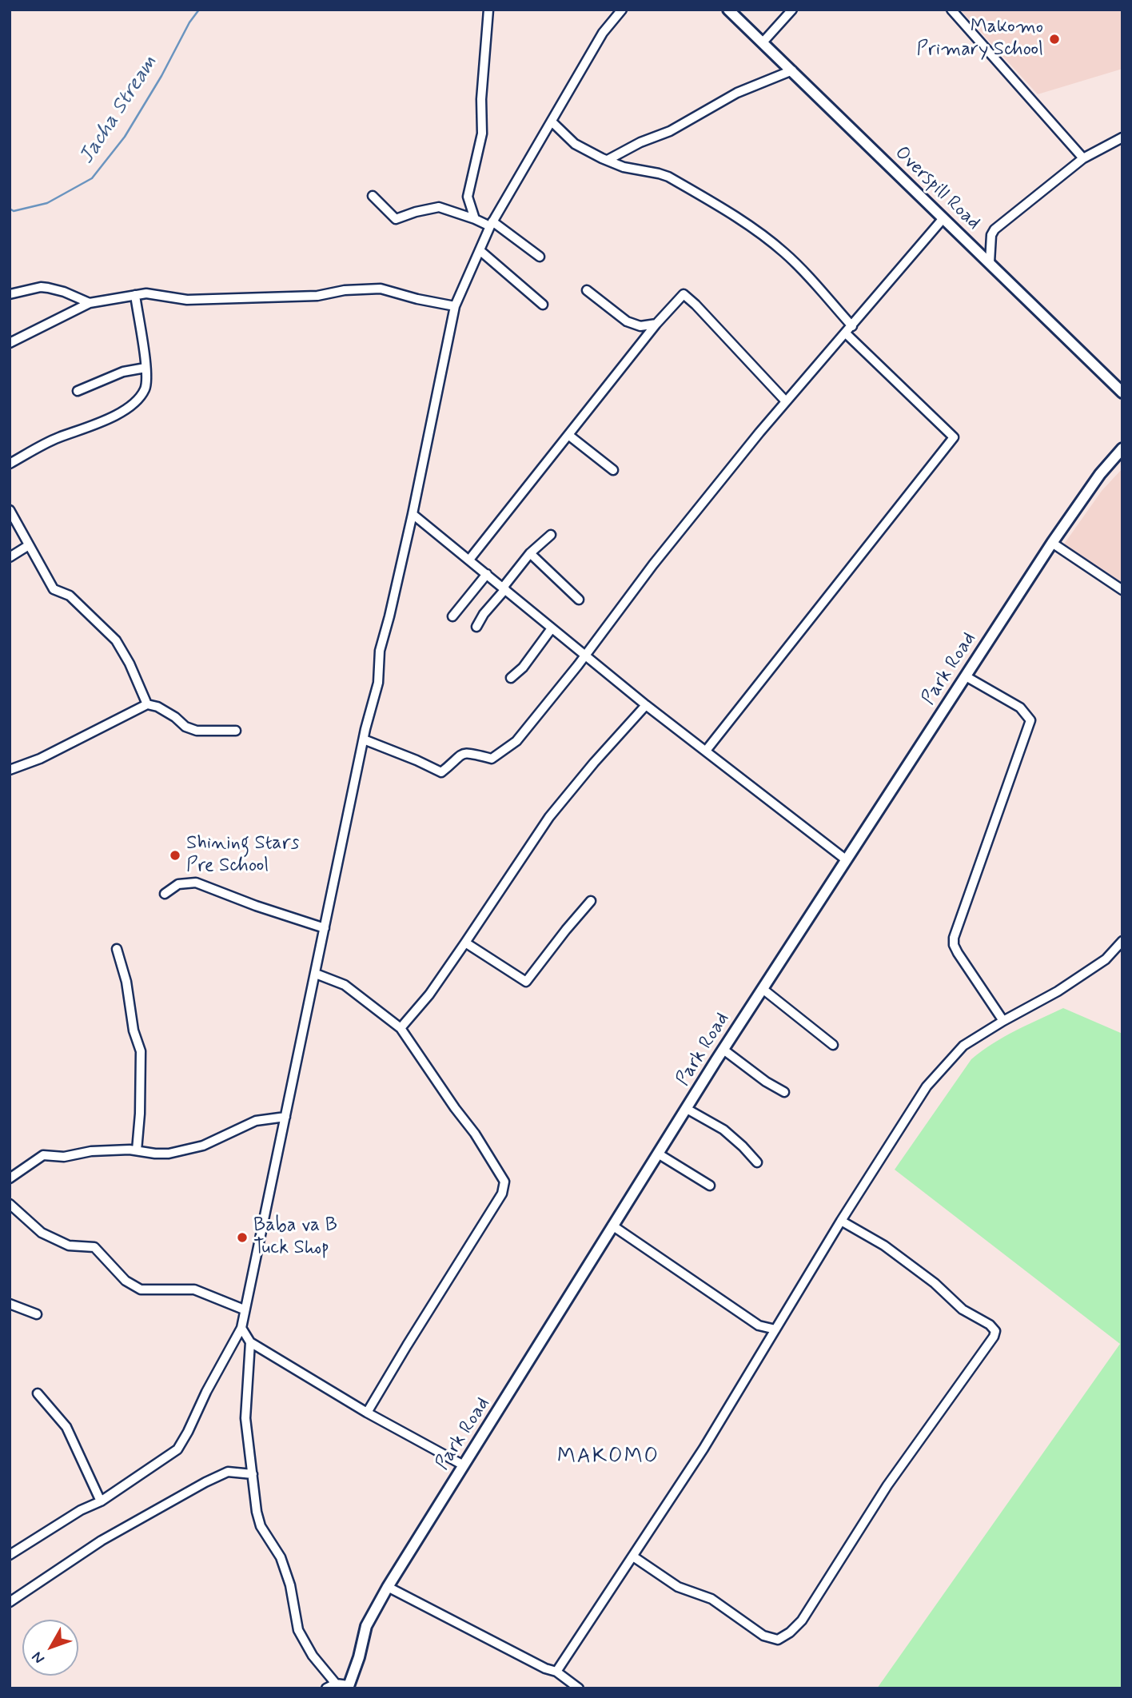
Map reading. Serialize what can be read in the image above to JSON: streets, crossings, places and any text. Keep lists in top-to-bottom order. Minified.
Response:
{"streets":{"street":["Overspill Road","Park Road"]},"districts":["MAKOMO"],"water":["Jacha Stream"],"places":["Makomo Primary School","Shining Stars Pre School","Baba va B Tuck Shop"],"north":"bottom left"}
